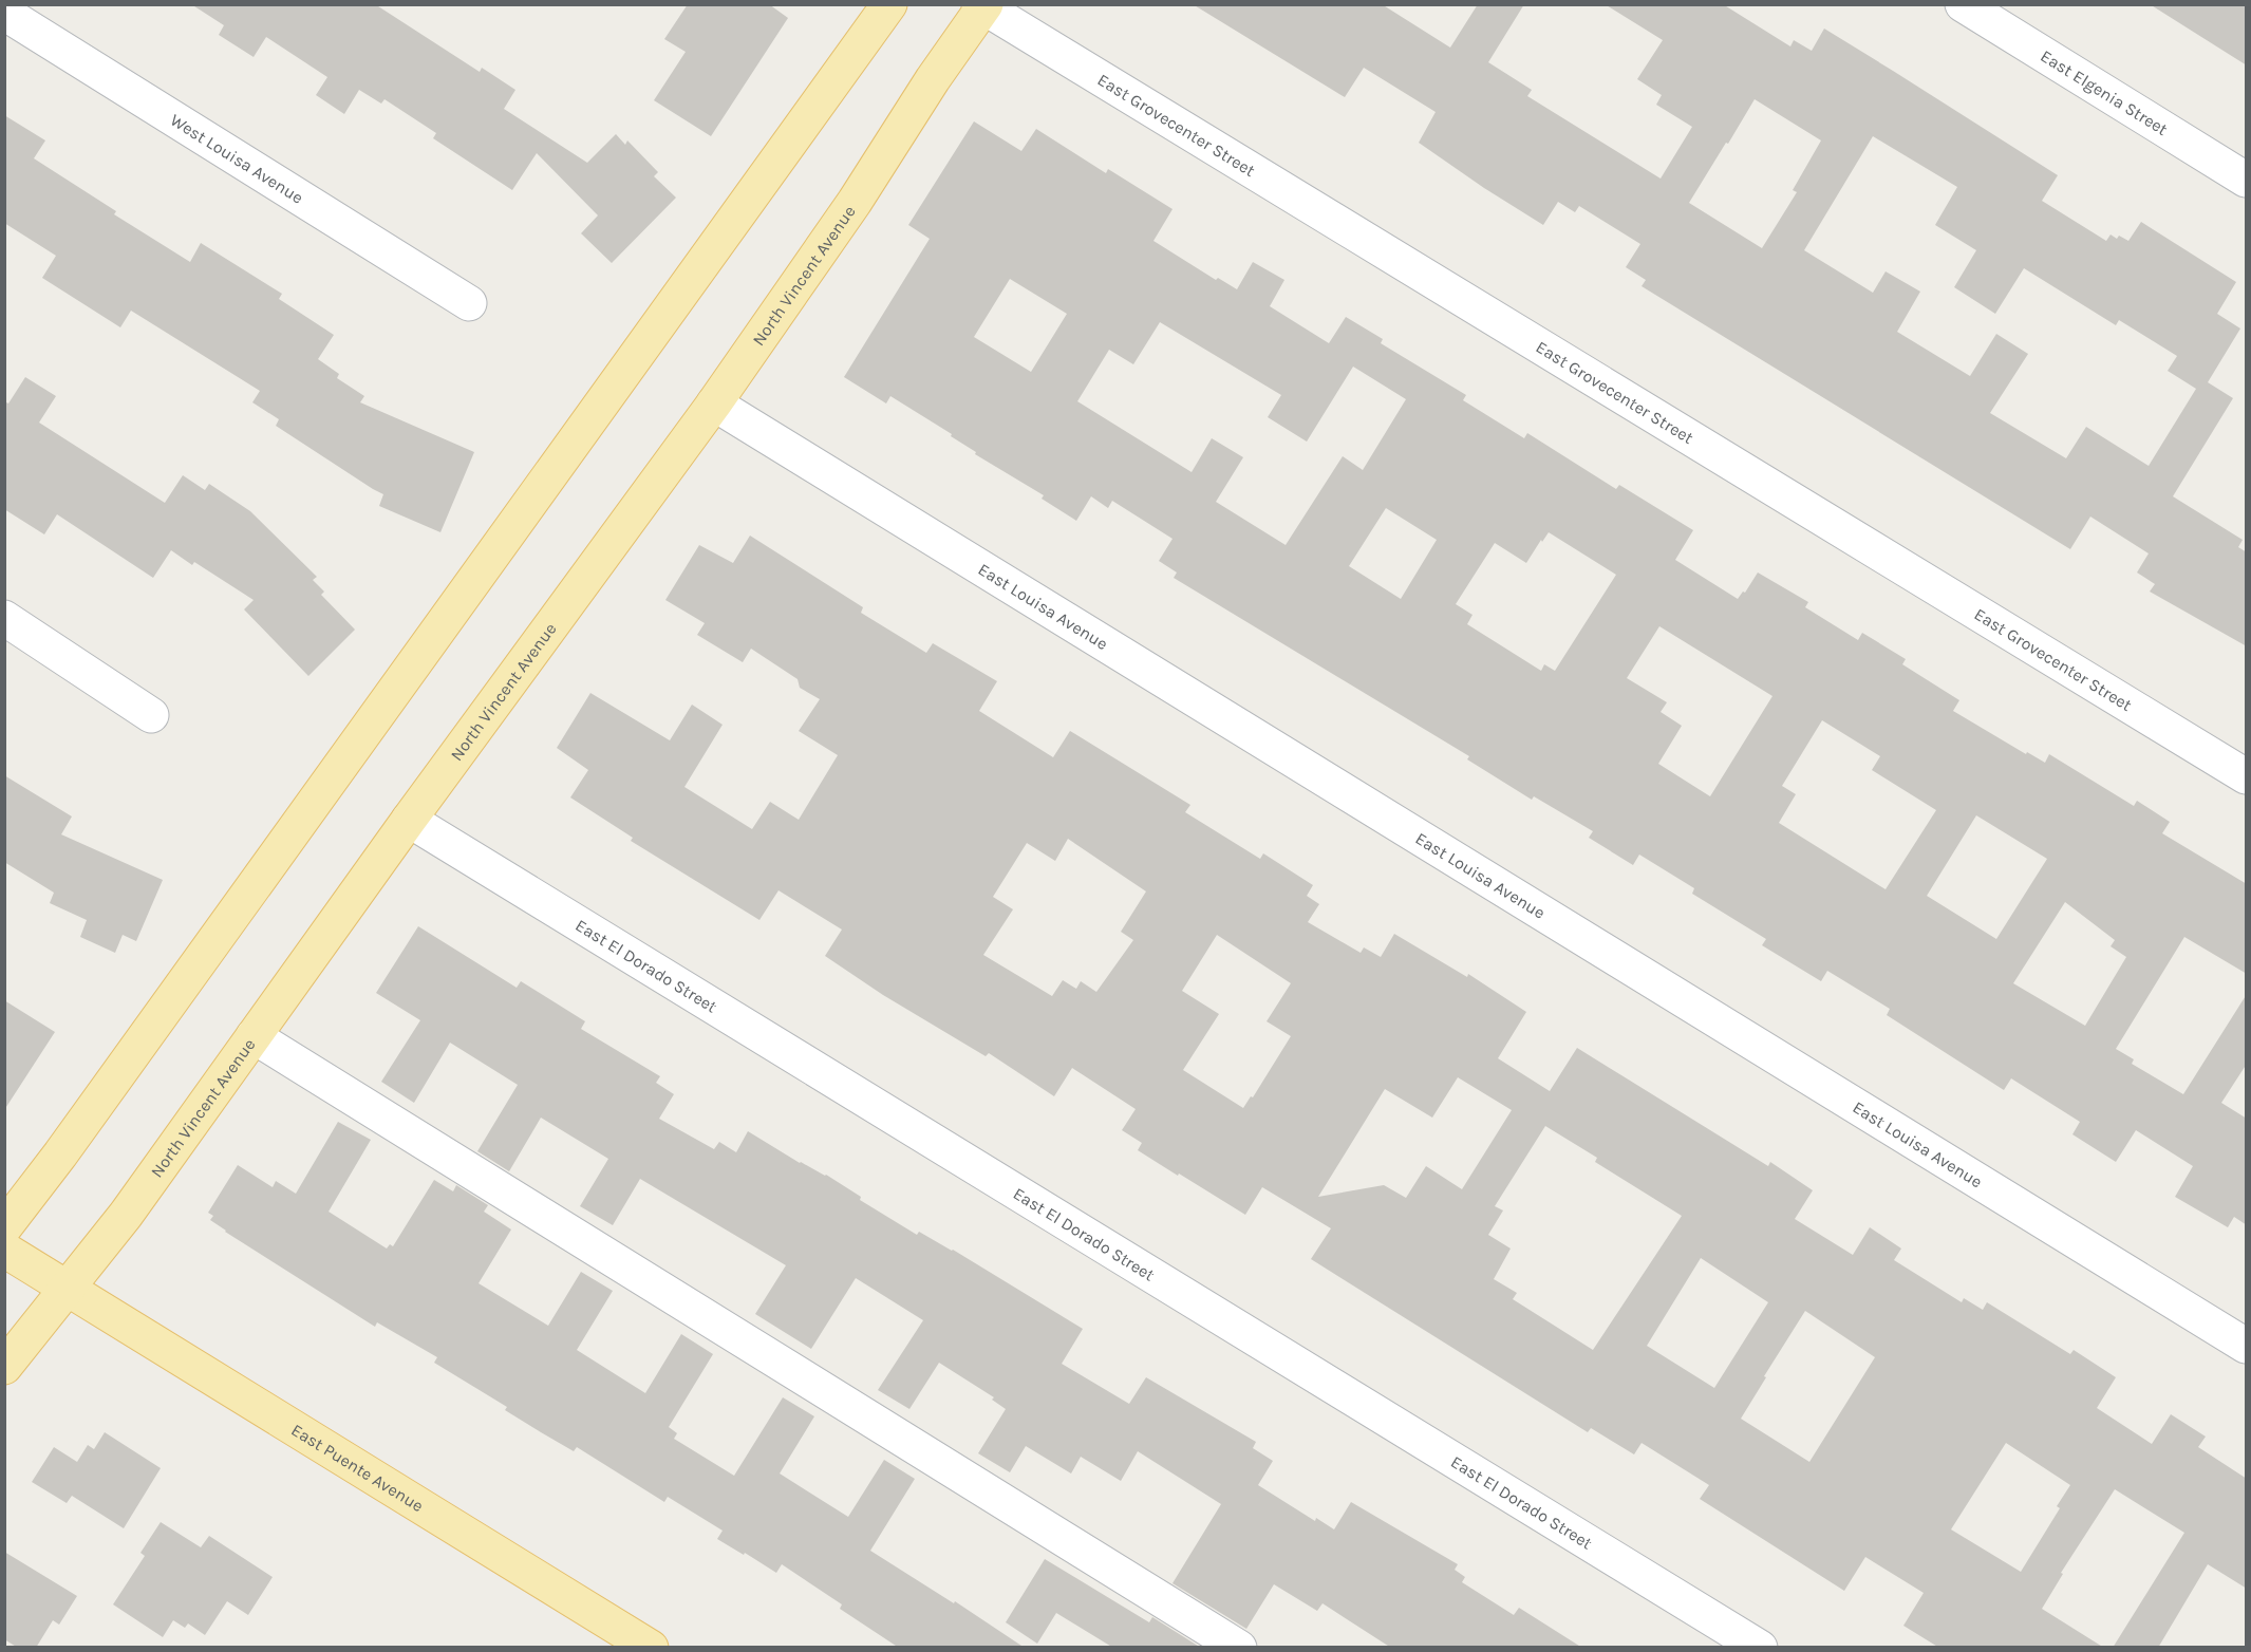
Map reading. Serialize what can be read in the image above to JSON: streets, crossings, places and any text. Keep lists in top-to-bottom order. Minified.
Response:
{"streets":{"main road":["North Vincent Avenue","East Puente Avenue"],"street":["East Elgenia Street","East Grovecenter Street","West Louisa Avenue","East Louisa Avenue","East El Dorado Street"]},"crossings":[["East Grovecenter Street","North Vincent Avenue"],["North Vincent Avenue","East Louisa Avenue"],["North Vincent Avenue","East El Dorado Street"],["North Vincent Avenue","East Puente Avenue"]]}
